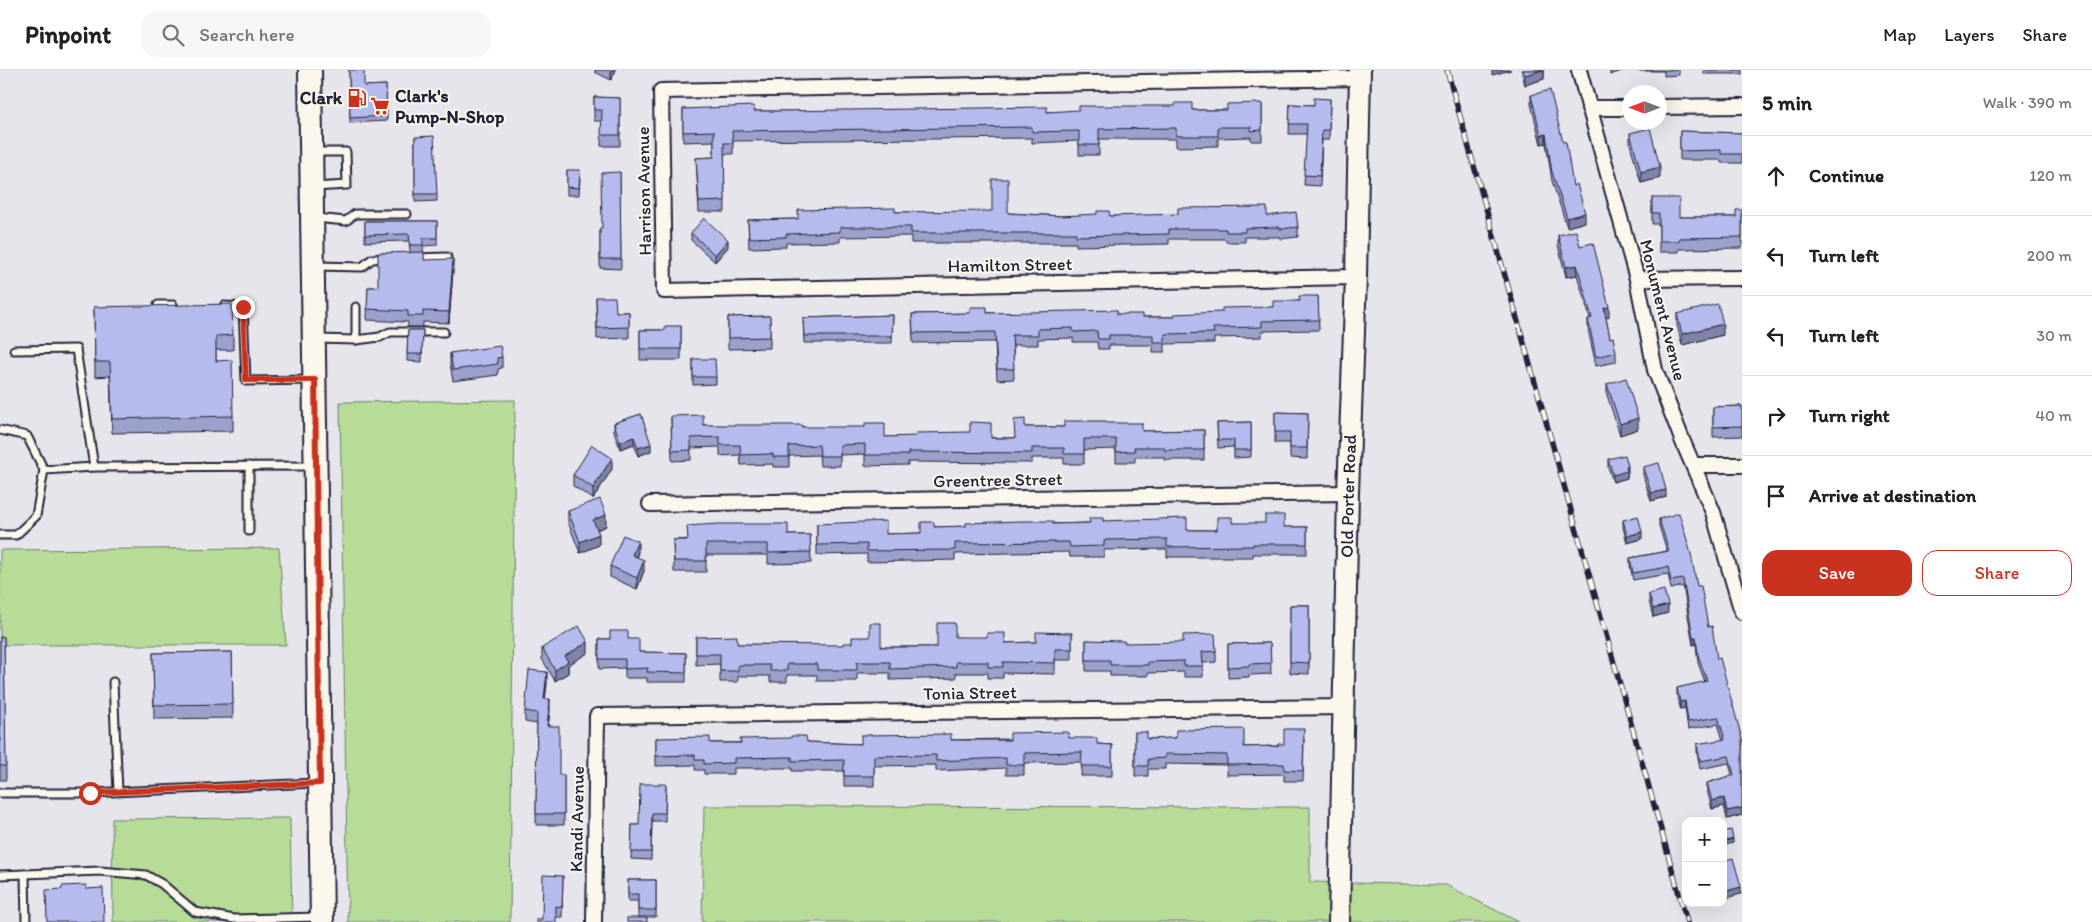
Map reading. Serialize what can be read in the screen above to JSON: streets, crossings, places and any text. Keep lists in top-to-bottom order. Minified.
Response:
{"streets":{"street":["Harrison Avenue","Hamilton Street","Monument Avenue","Greentree Street","Old Porter Road","Tonia Street","Kandi Avenue"]},"crossings":[["Harrison Avenue","Hamilton Street"],["Harrison Avenue","Old Porter Road"],["Hamilton Street","Old Porter Road"],["Greentree Street","Old Porter Road"],["Old Porter Road","Tonia Street"],["Tonia Street","Kandi Avenue"]],"places":{"fuel station":["Clark"],"supermarket":["Clark's Pump-N-Shop"]},"north":"left","page":{"header":"Pinpoint","search":"Search here","nav":["Map","Layers","Share"],"heading":["5 min","Walk · 390 m"],"list":[["Continue","120 m"],["Turn left","200 m"],["Turn left","30 m"],["Turn right","40 m"],"Arrive at destination"],"buttons":["Save","Share"],"map_buttons":["+","−"]}}
